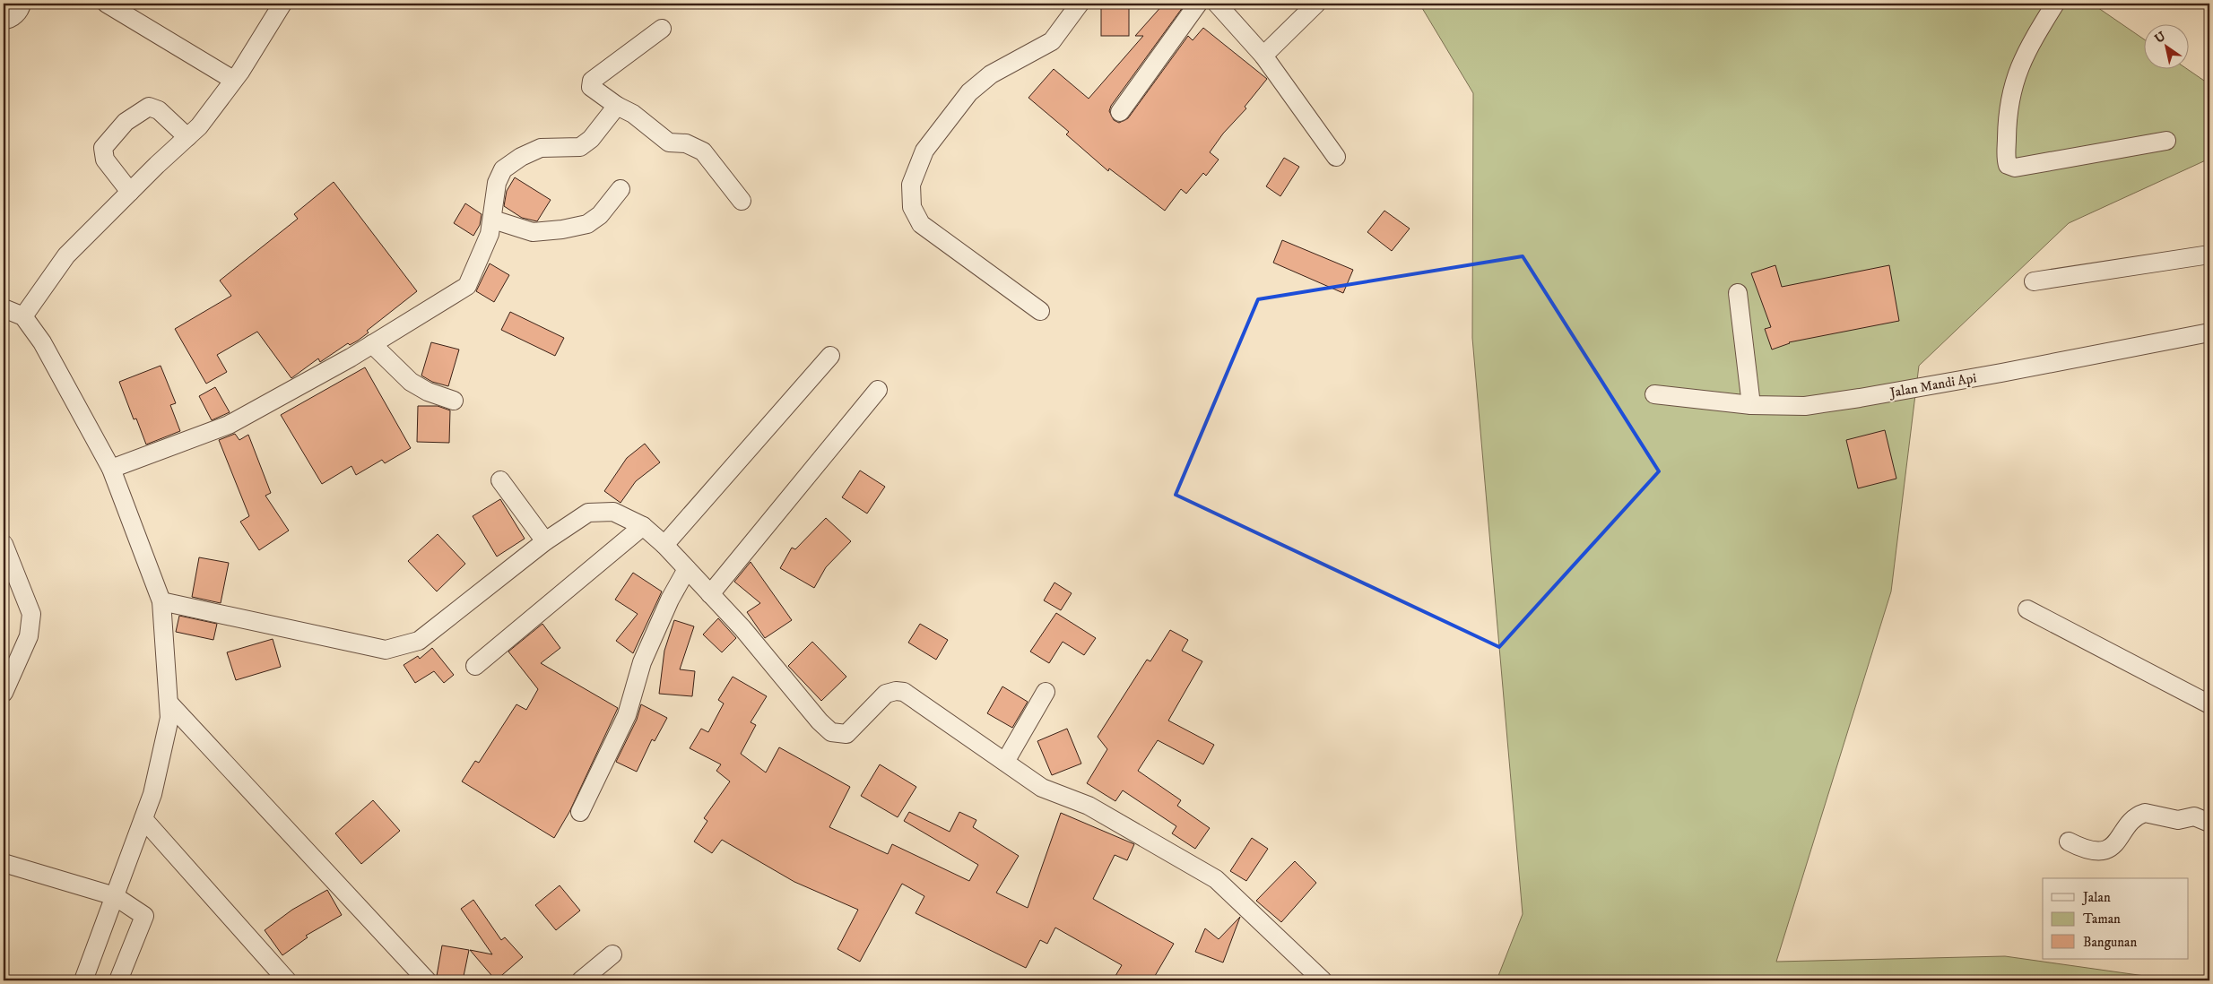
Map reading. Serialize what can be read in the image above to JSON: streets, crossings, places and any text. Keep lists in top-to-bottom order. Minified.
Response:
{"streets":{"street":["Jalan Mandi Api"]},"legend":["Jalan","Taman","Bangunan"],"north":"top left"}
